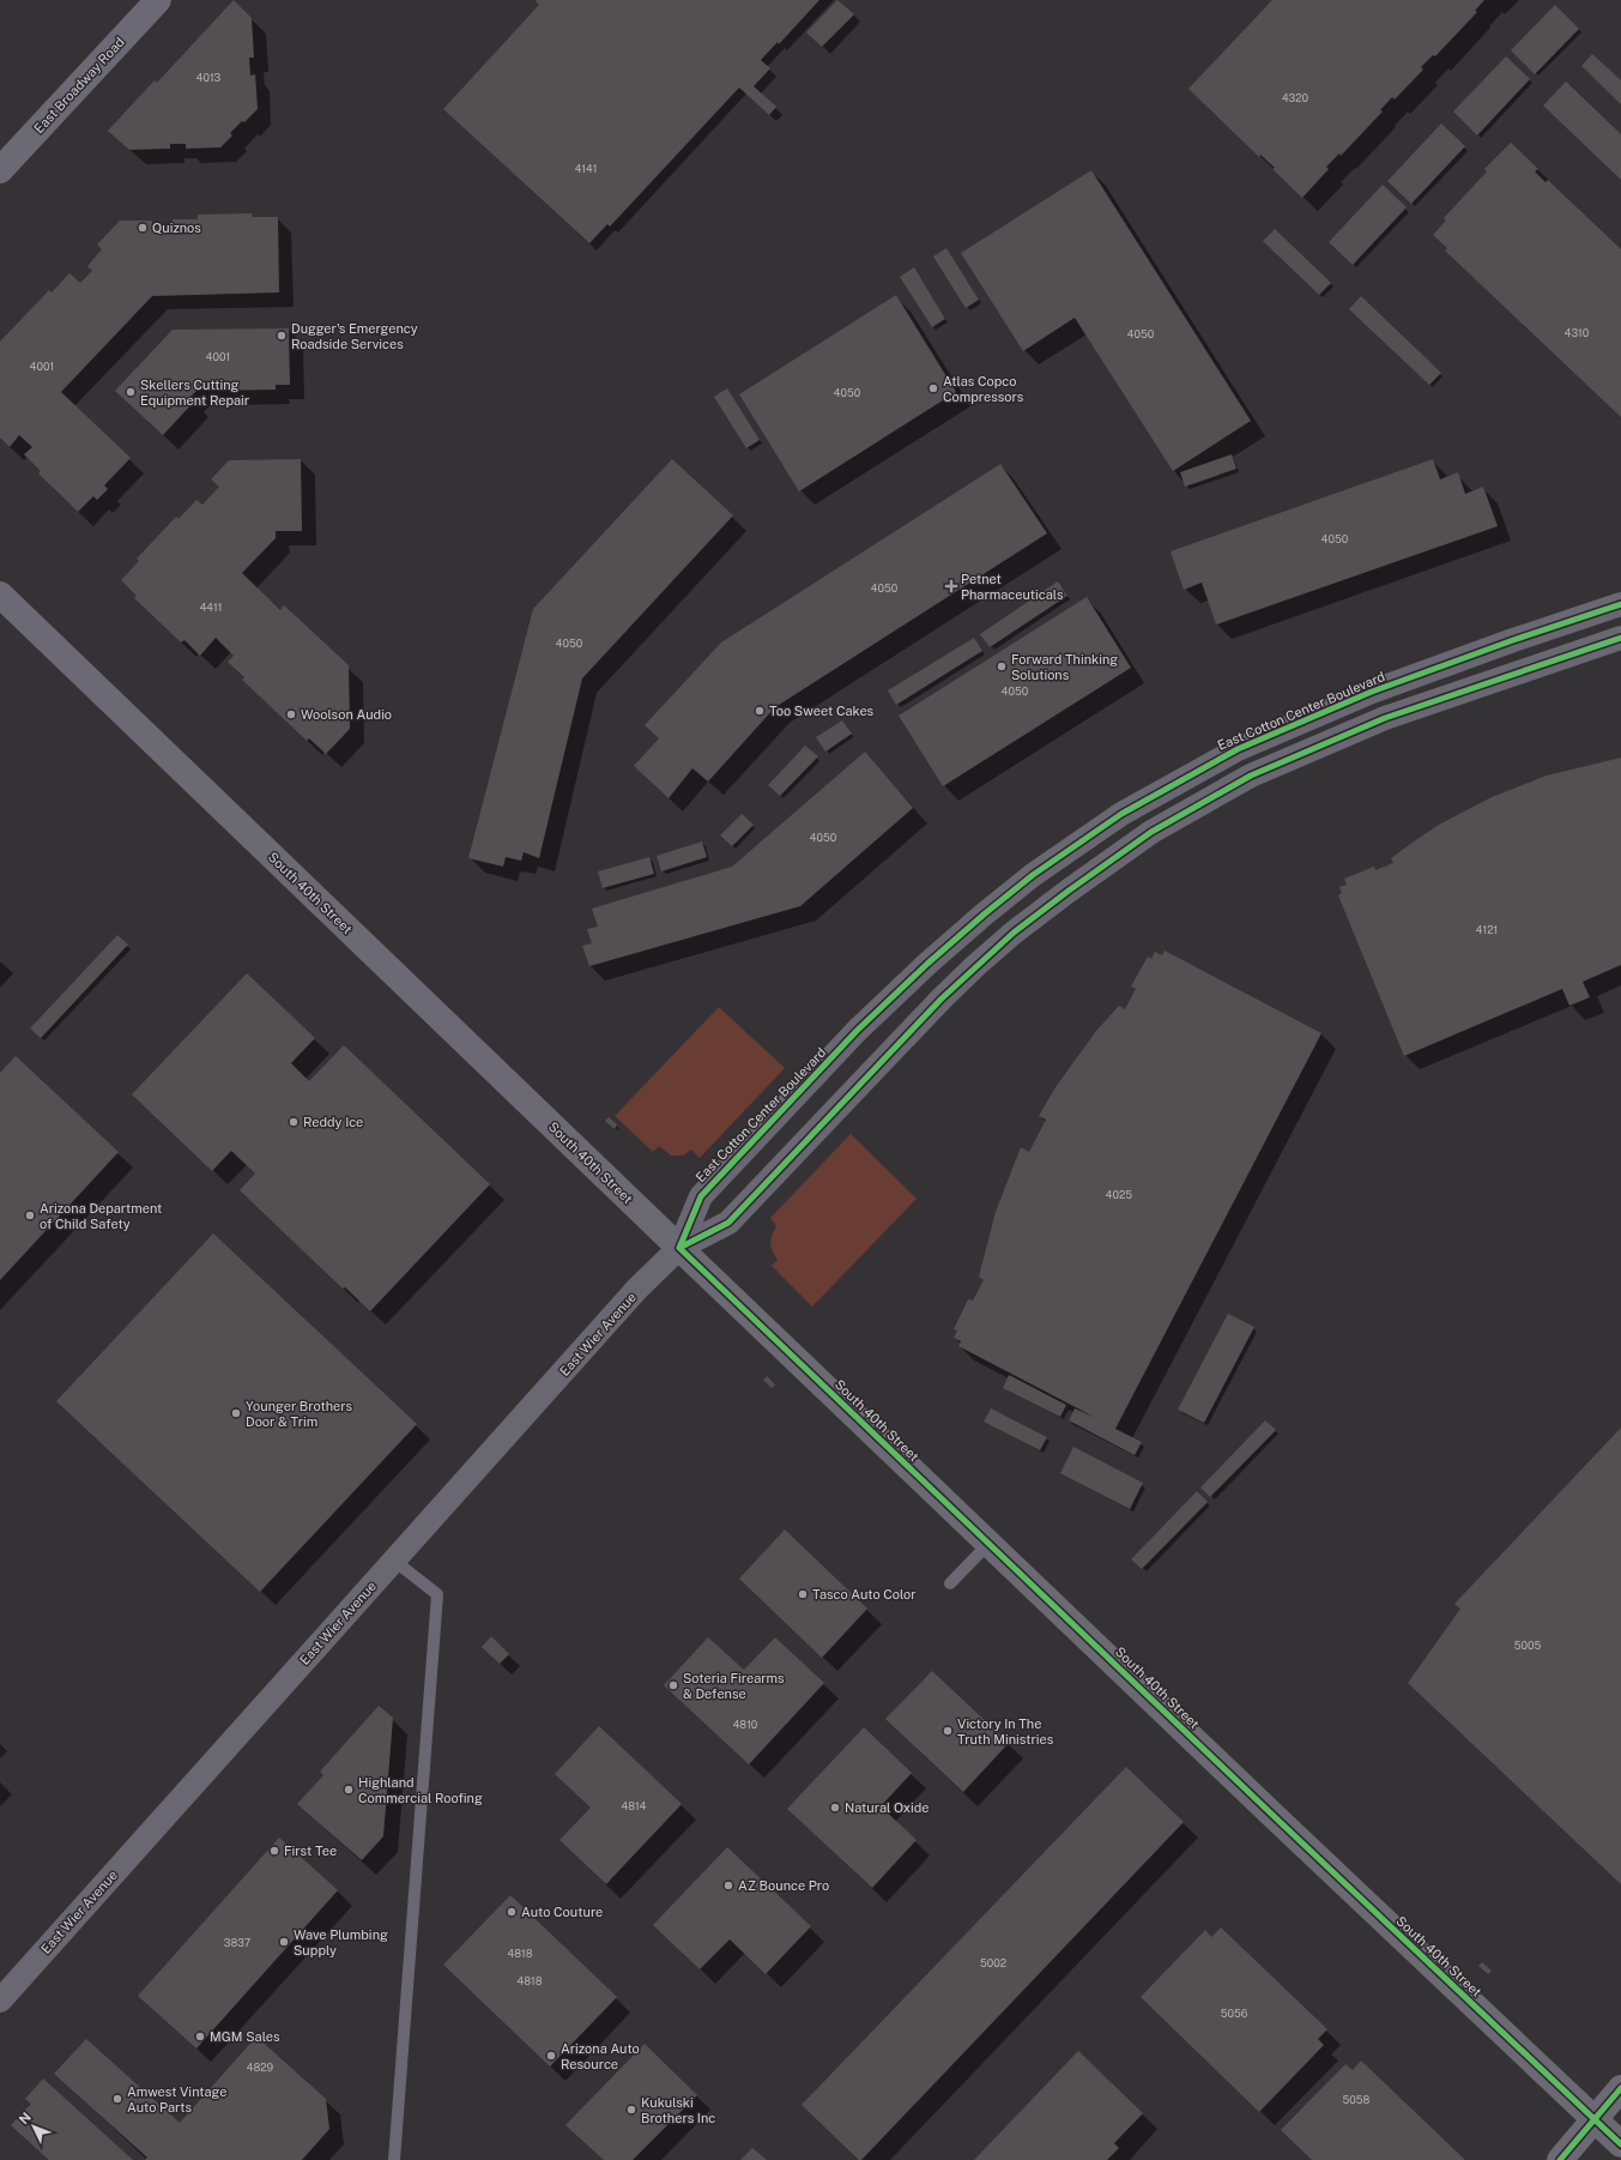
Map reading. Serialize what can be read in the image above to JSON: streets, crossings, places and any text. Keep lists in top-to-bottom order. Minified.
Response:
{"streets":{"main road":["East Broadway Road","South 40th Street"],"street":["East Cotton Center Boulevard","East Wier Avenue"]},"crossings":[["East Cotton Center Boulevard","South 40th Street"],["East Cotton Center Boulevard","East Wier Avenue"],["South 40th Street","East Wier Avenue"]],"places":{"other":["Quiznos","Dugger's Emergency Roadside Services","Atlas Copco Compressors","Skellers Cutting Equipment Repair","Forward Thinking Solutions","Too Sweet Cakes","Woolson Audio","Reddy Ice","Arizona Department of Child Safety","Younger Brothers Door & Trim","Tasco Auto Color","Soteria Firearms & Defense","Victory In The Truth Ministries","Highland Commercial Roofing","Natural Oxide","First Tee","AZ Bounce Pro","Auto Couture","Wave Plumbing Supply","MGM Sales","Arizona Auto Resource","Amwest Vintage Auto Parts","Kukulski Brothers Inc"],"health":["Petnet Pharmaceuticals"]},"house_numbers":["4013","4320","4141","4310","4050","4001","4001","4050","4050","4050","4411","4050","4050","4050","4121","4025","5005","4810","4814","3837","4818","5002","4818","5056","4829","5058"],"north":"top left"}
